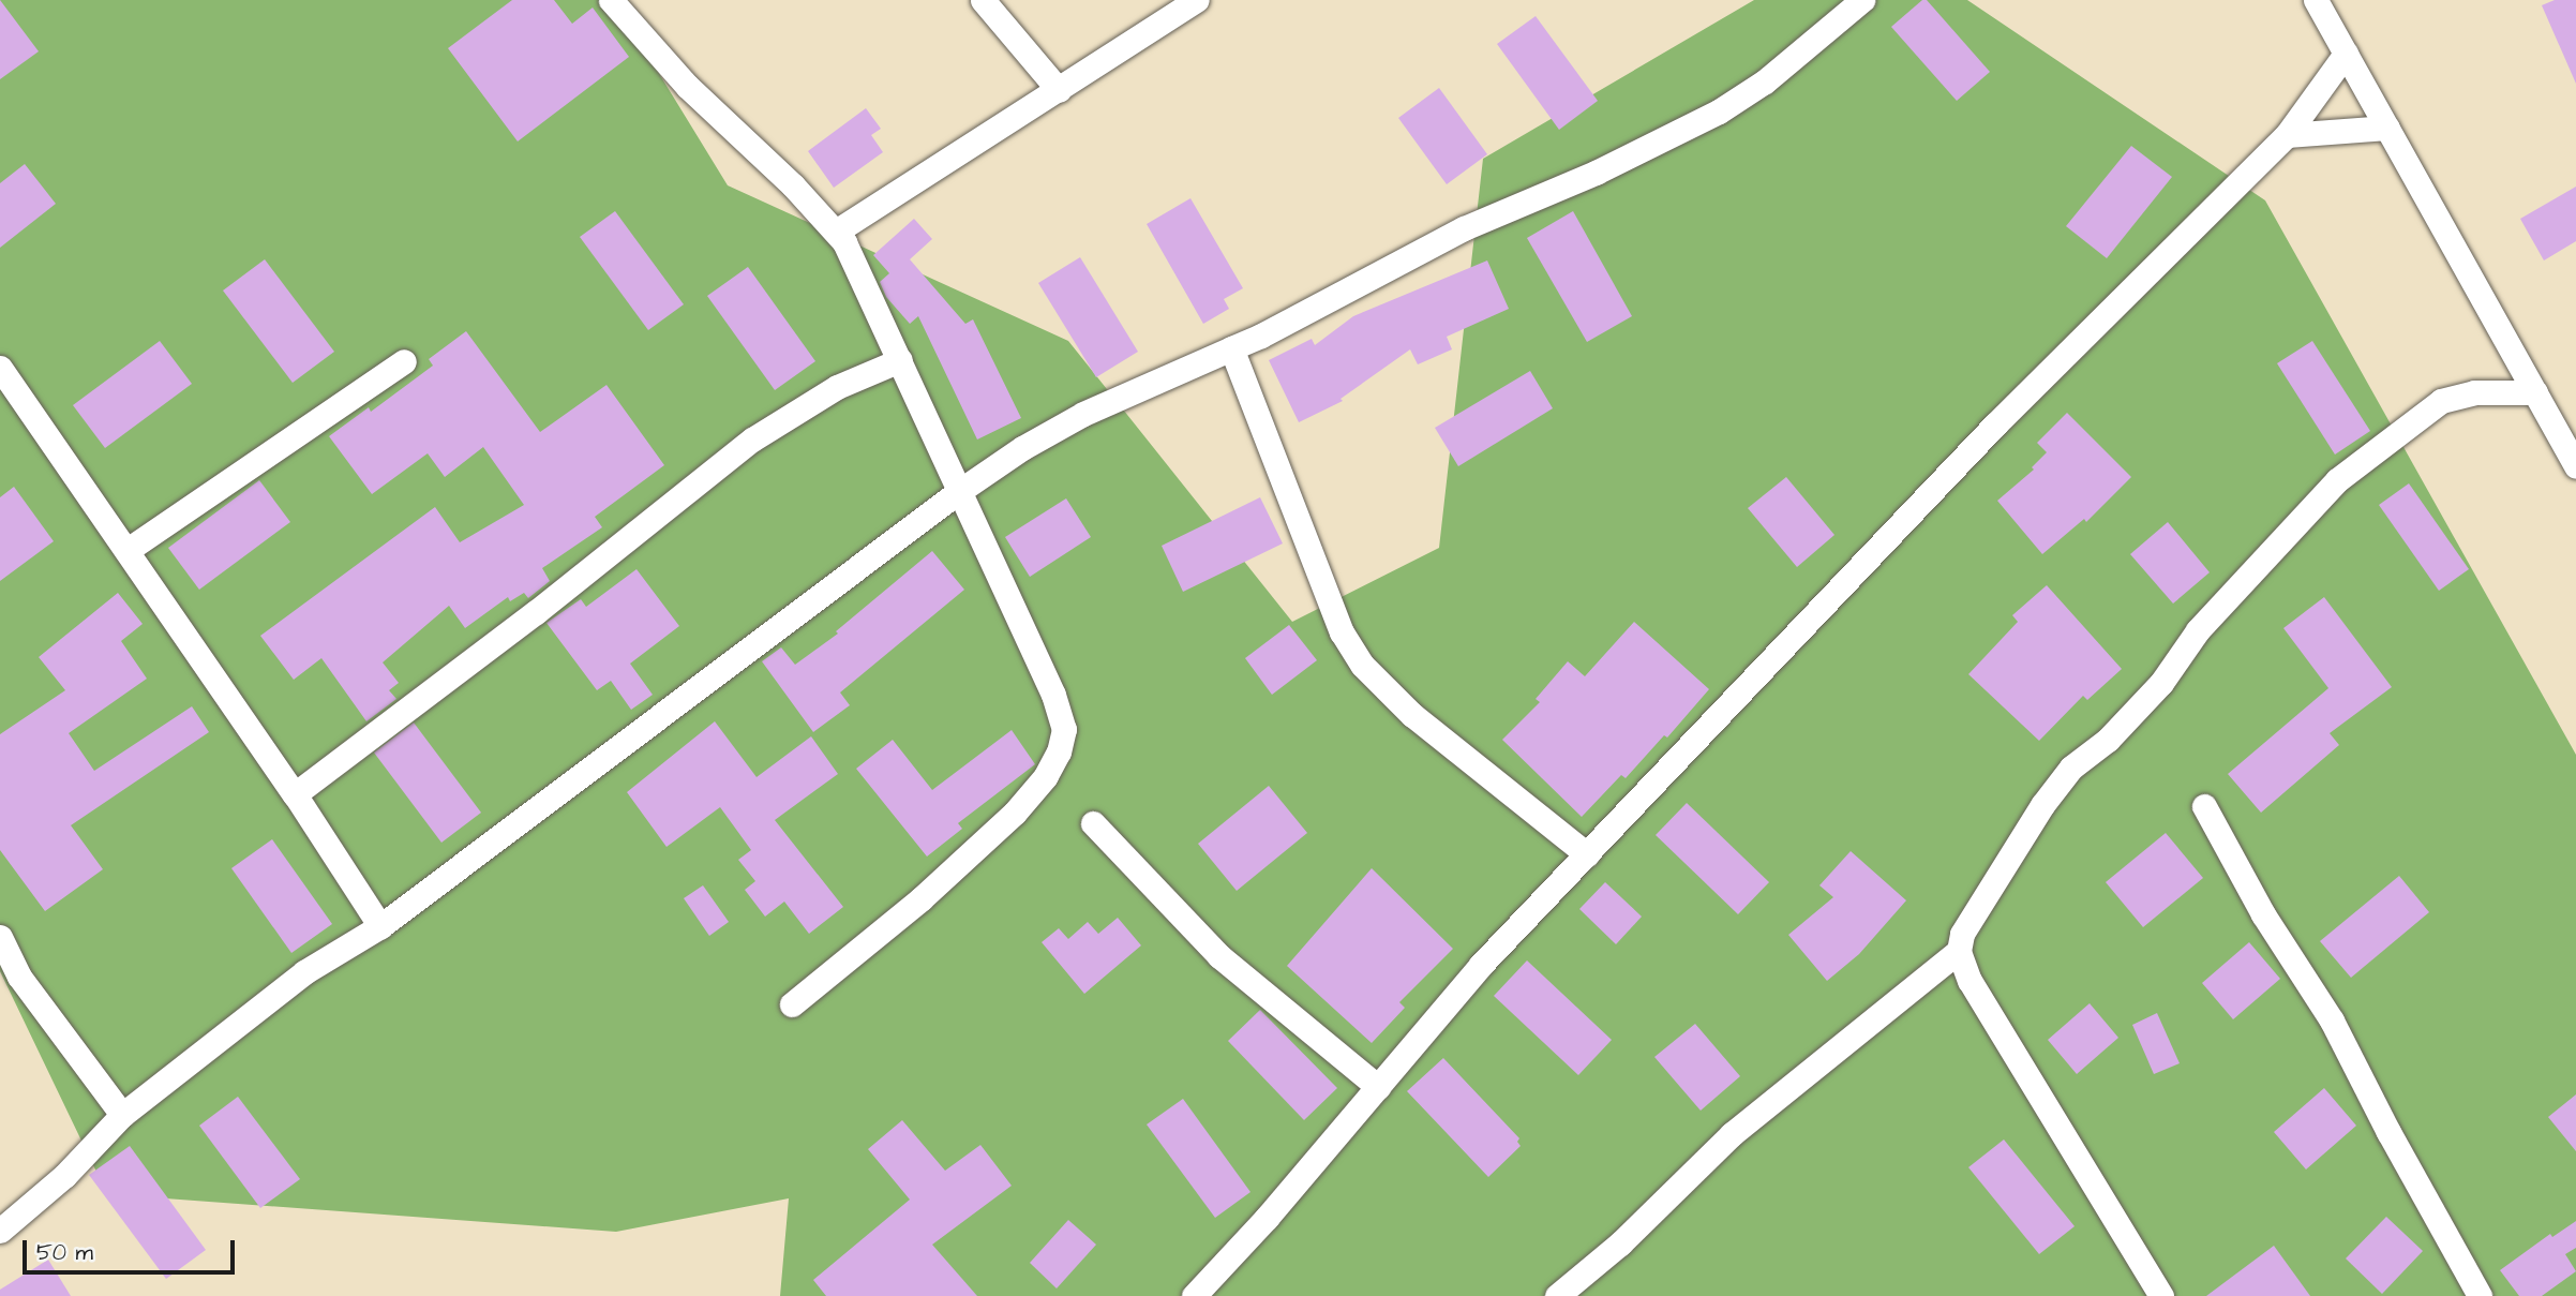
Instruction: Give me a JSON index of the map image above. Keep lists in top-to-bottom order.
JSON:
{
  "scale_bar": "50 m"
}
